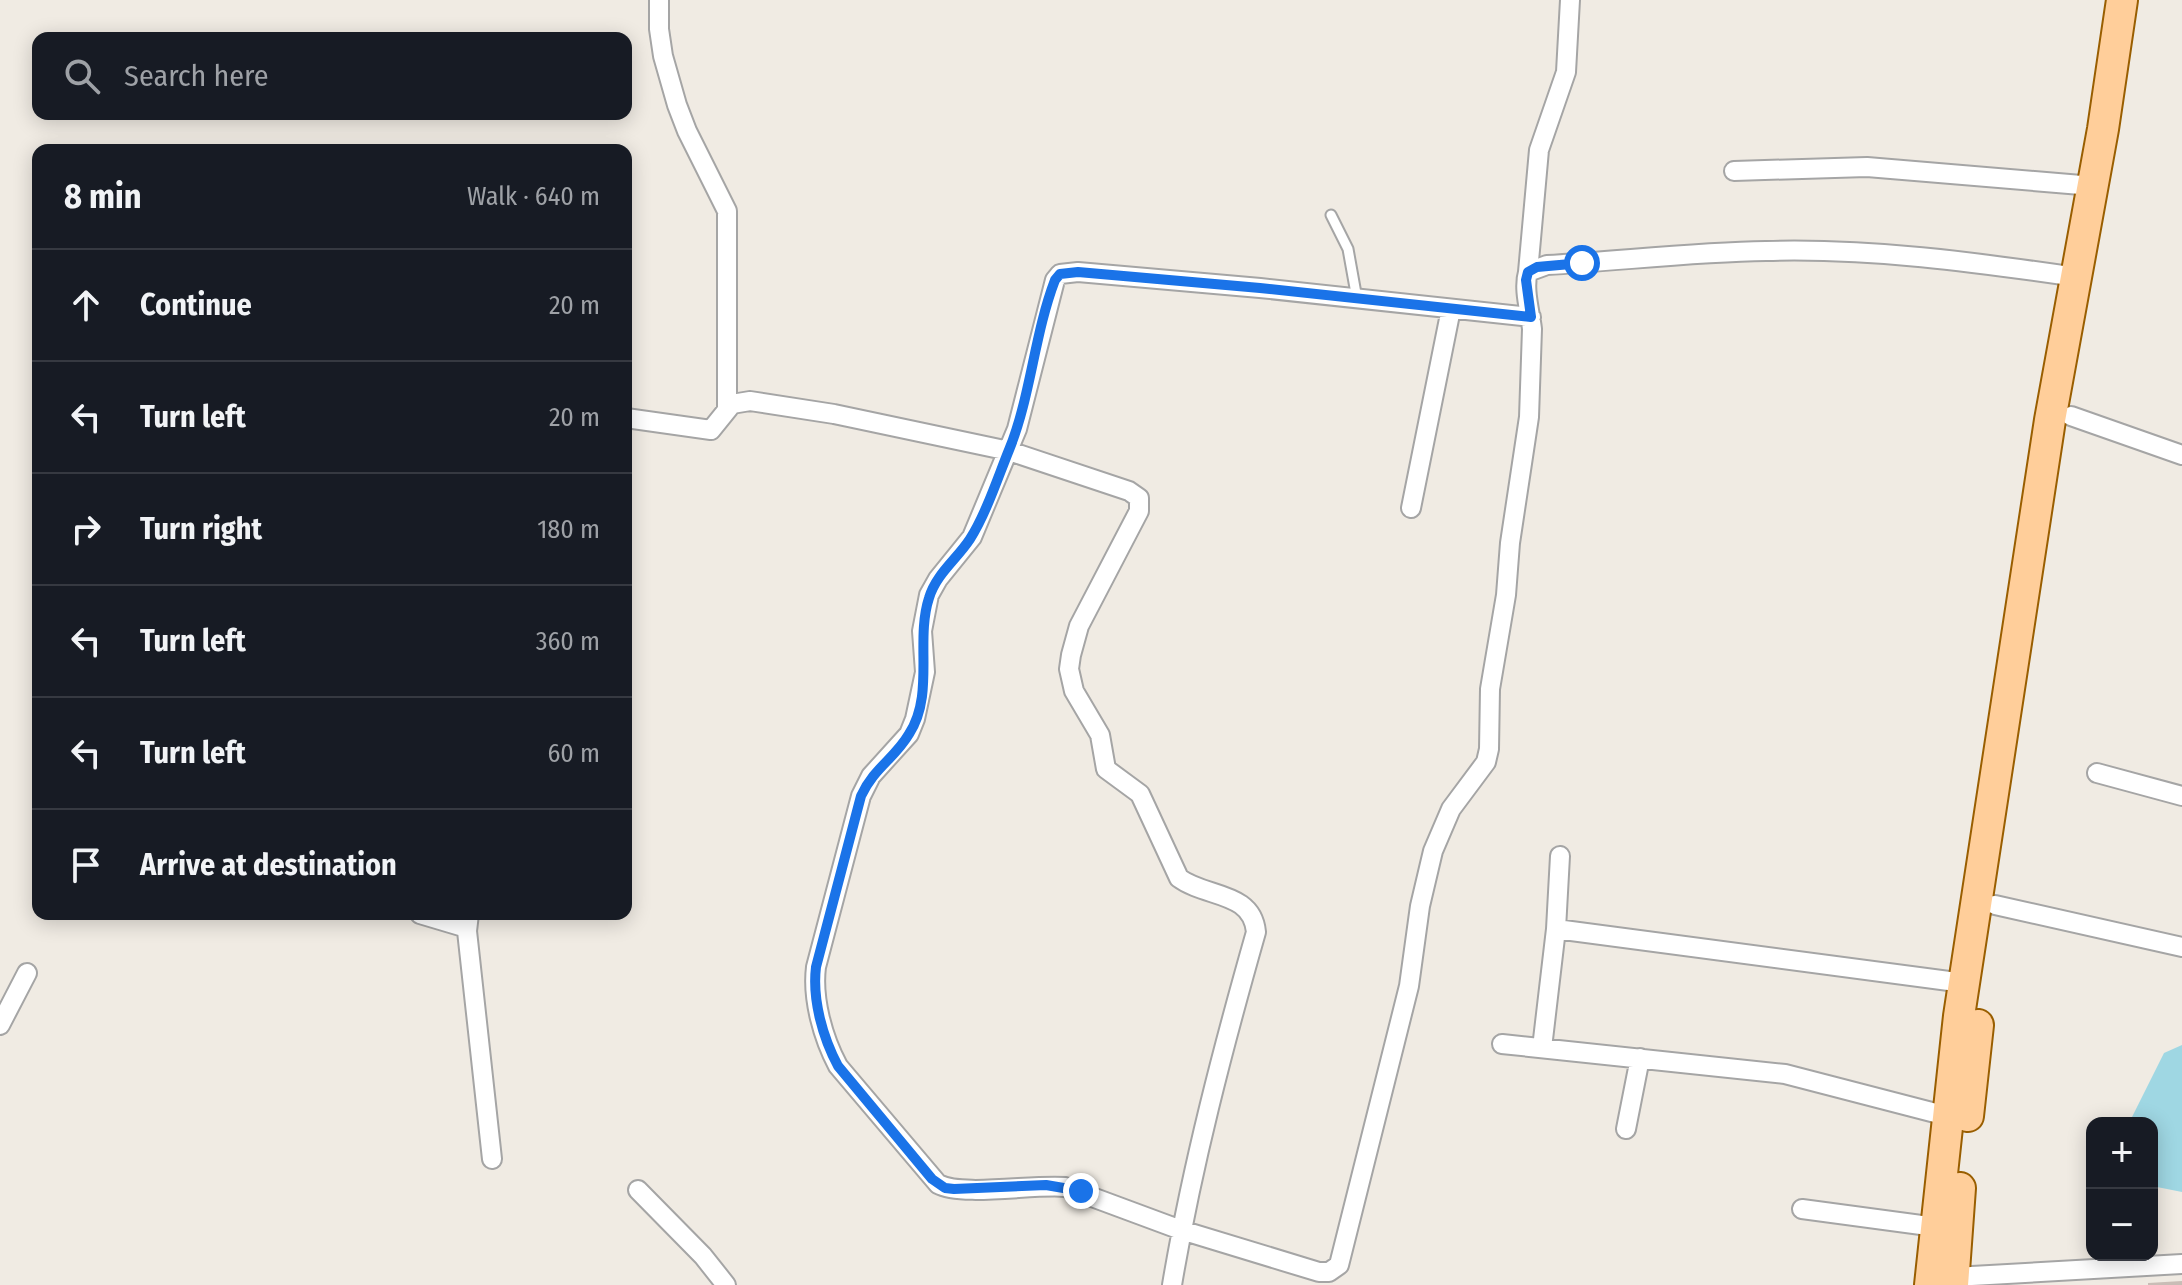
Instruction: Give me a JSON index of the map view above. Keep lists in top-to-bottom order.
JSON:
{
  "page": {
    "search": "Search here",
    "heading": ["8 min", "Walk · 640 m"],
    "list": [
      ["Continue", "20 m"],
      ["Turn left", "20 m"],
      ["Turn right", "180 m"],
      ["Turn left", "360 m"],
      ["Turn left", "60 m"],
      "Arrive at destination"
    ],
    "map_buttons": ["+", "−"]
  }
}
